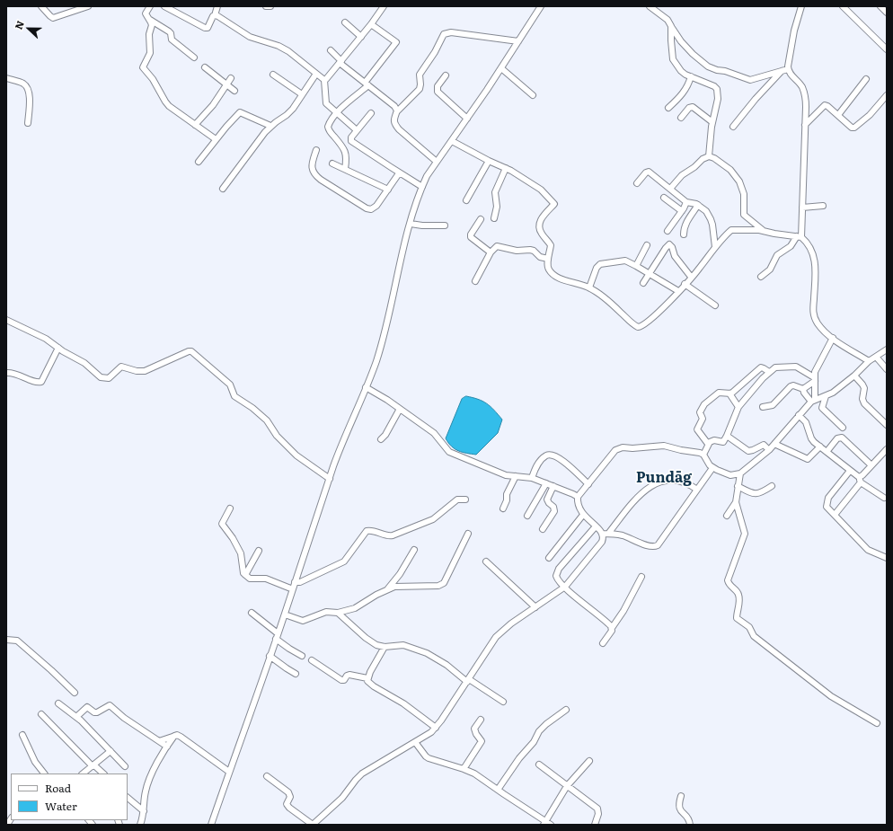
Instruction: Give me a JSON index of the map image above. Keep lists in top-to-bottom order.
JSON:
{
  "districts": ["Pundāg"],
  "legend": ["Road", "Water"],
  "north": "left"
}
